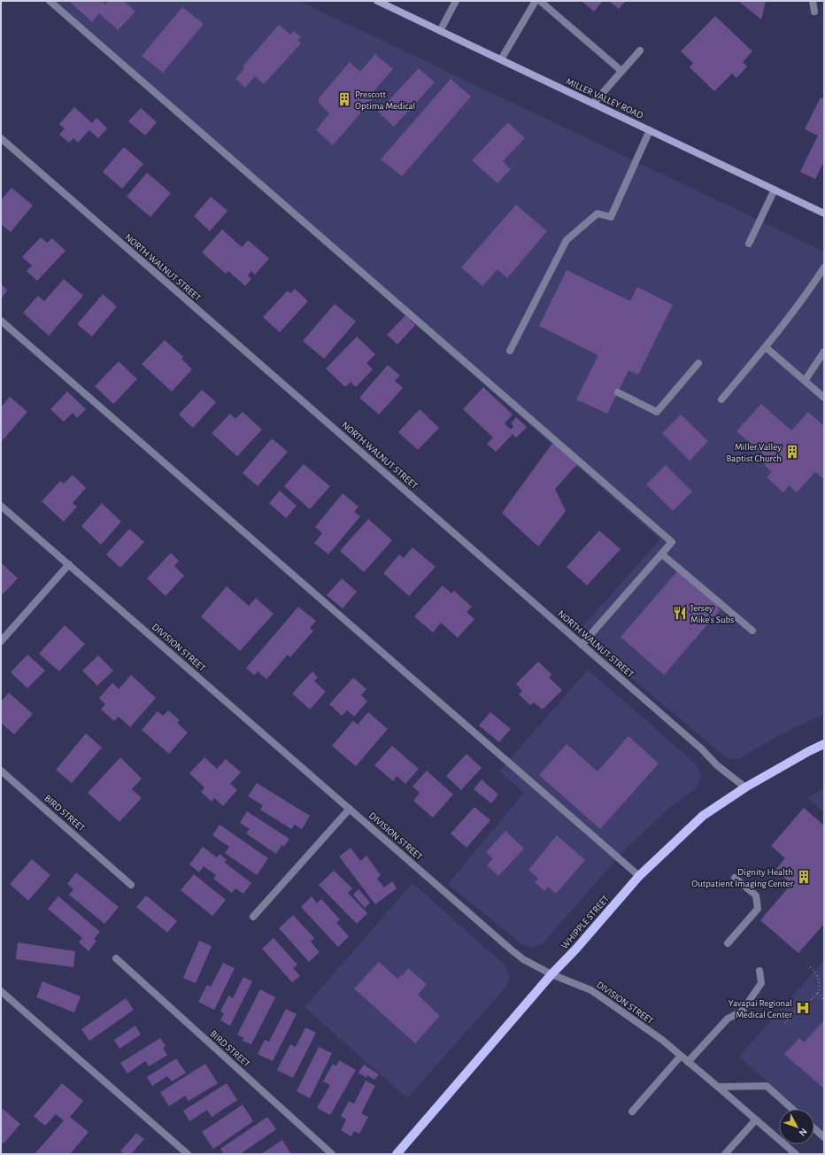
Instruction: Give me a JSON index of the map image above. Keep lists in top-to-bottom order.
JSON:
{
  "streets": {
    "main road": ["MILLER VALLEY ROAD", "WHIPPLE STREET"],
    "street": ["NORTH WALNUT STREET", "DIVISION STREET", "BIRD STREET"]
  },
  "crossings": [
    ["NORTH WALNUT STREET", "WHIPPLE STREET"],
    ["DIVISION STREET", "WHIPPLE STREET"]
  ],
  "places": {
    "building": ["Prescott Optima Medical", "Miller Valley Baptist Church", "Dignity Health Outpatient Imaging Center"],
    "restaurant": ["Jersey Mike's Subs"],
    "hospital": ["Yavapai Regional Medical Center"]
  },
  "north": "bottom right"
}
